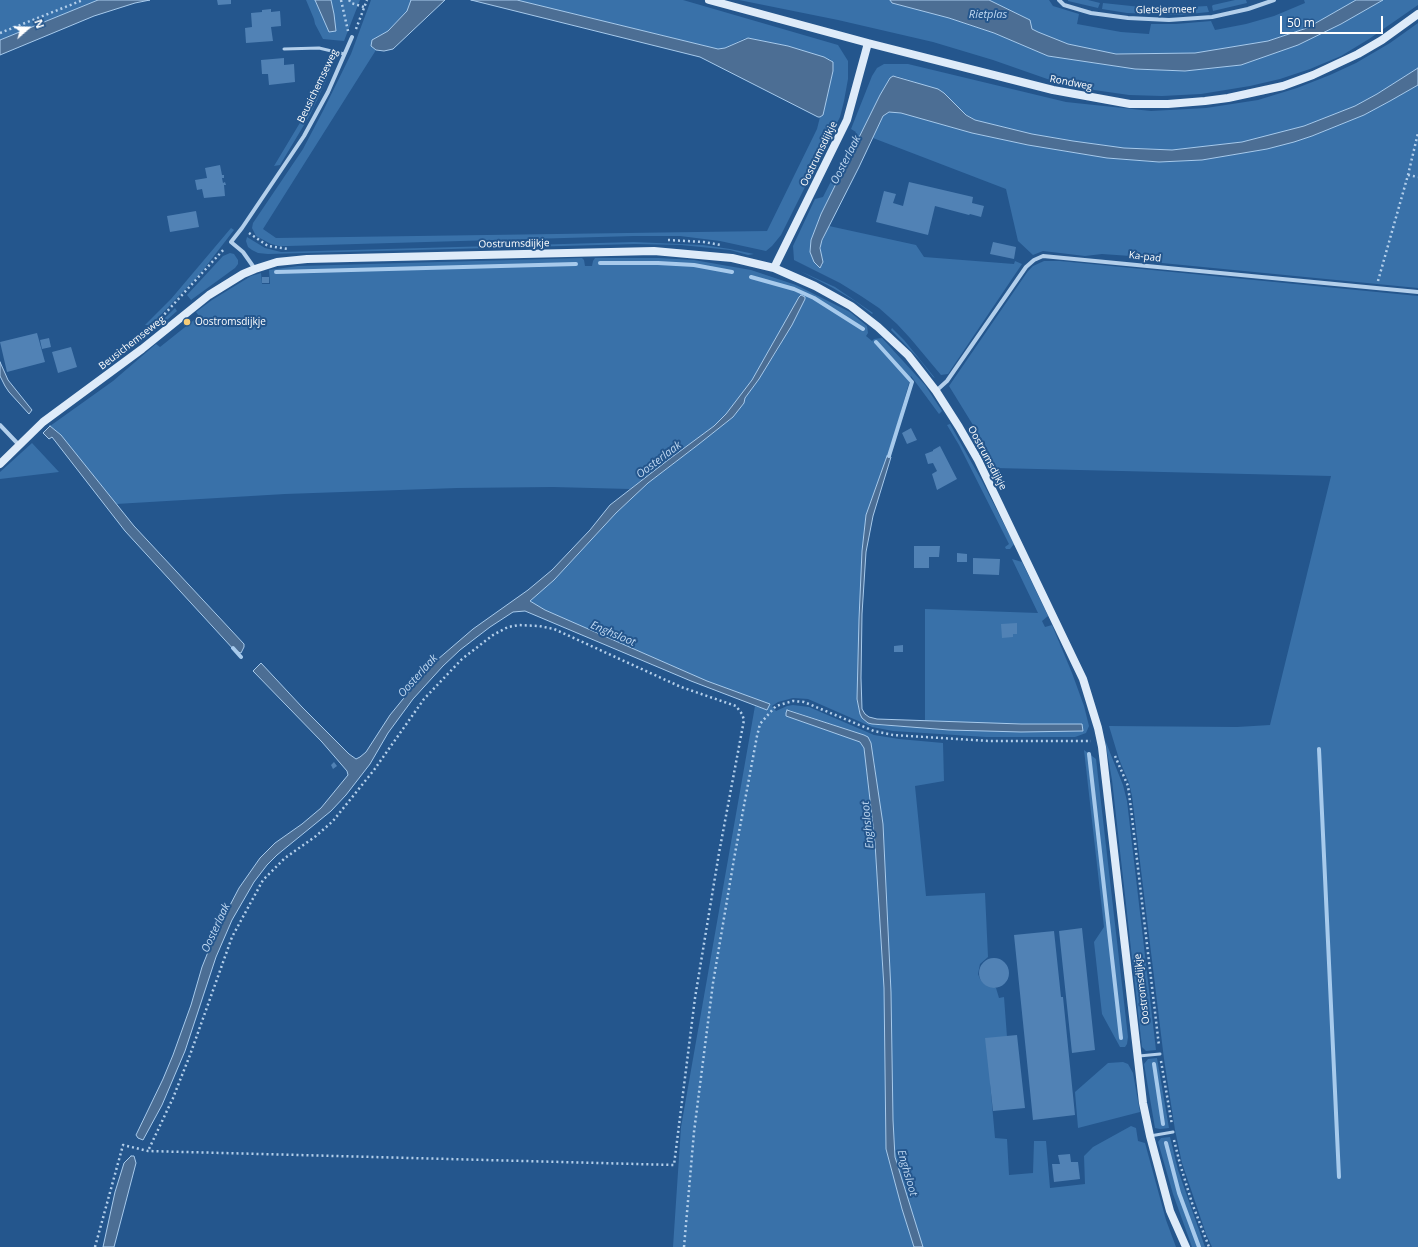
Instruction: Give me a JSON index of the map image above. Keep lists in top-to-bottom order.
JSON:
{
  "streets": {
    "street": [
      "Gletsjermeer",
      "Rondweg",
      "Beusichemseweg",
      "Oostrumsdijkje",
      "Ka-pad",
      "Oostromsdijkje"
    ]
  },
  "crossings": [
    ["Rondweg", "Oostrumsdijkje"],
    ["Beusichemseweg", "Oostrumsdijkje"],
    ["Oostrumsdijkje", "Ka-pad"],
    ["Oostrumsdijkje", "Oostromsdijkje"]
  ],
  "water": ["Rietplas", "Oosterlaak", "Enghsloot"],
  "places": ["Oostromsdijkje"],
  "scale_bar": "50 m",
  "north": "right"
}
